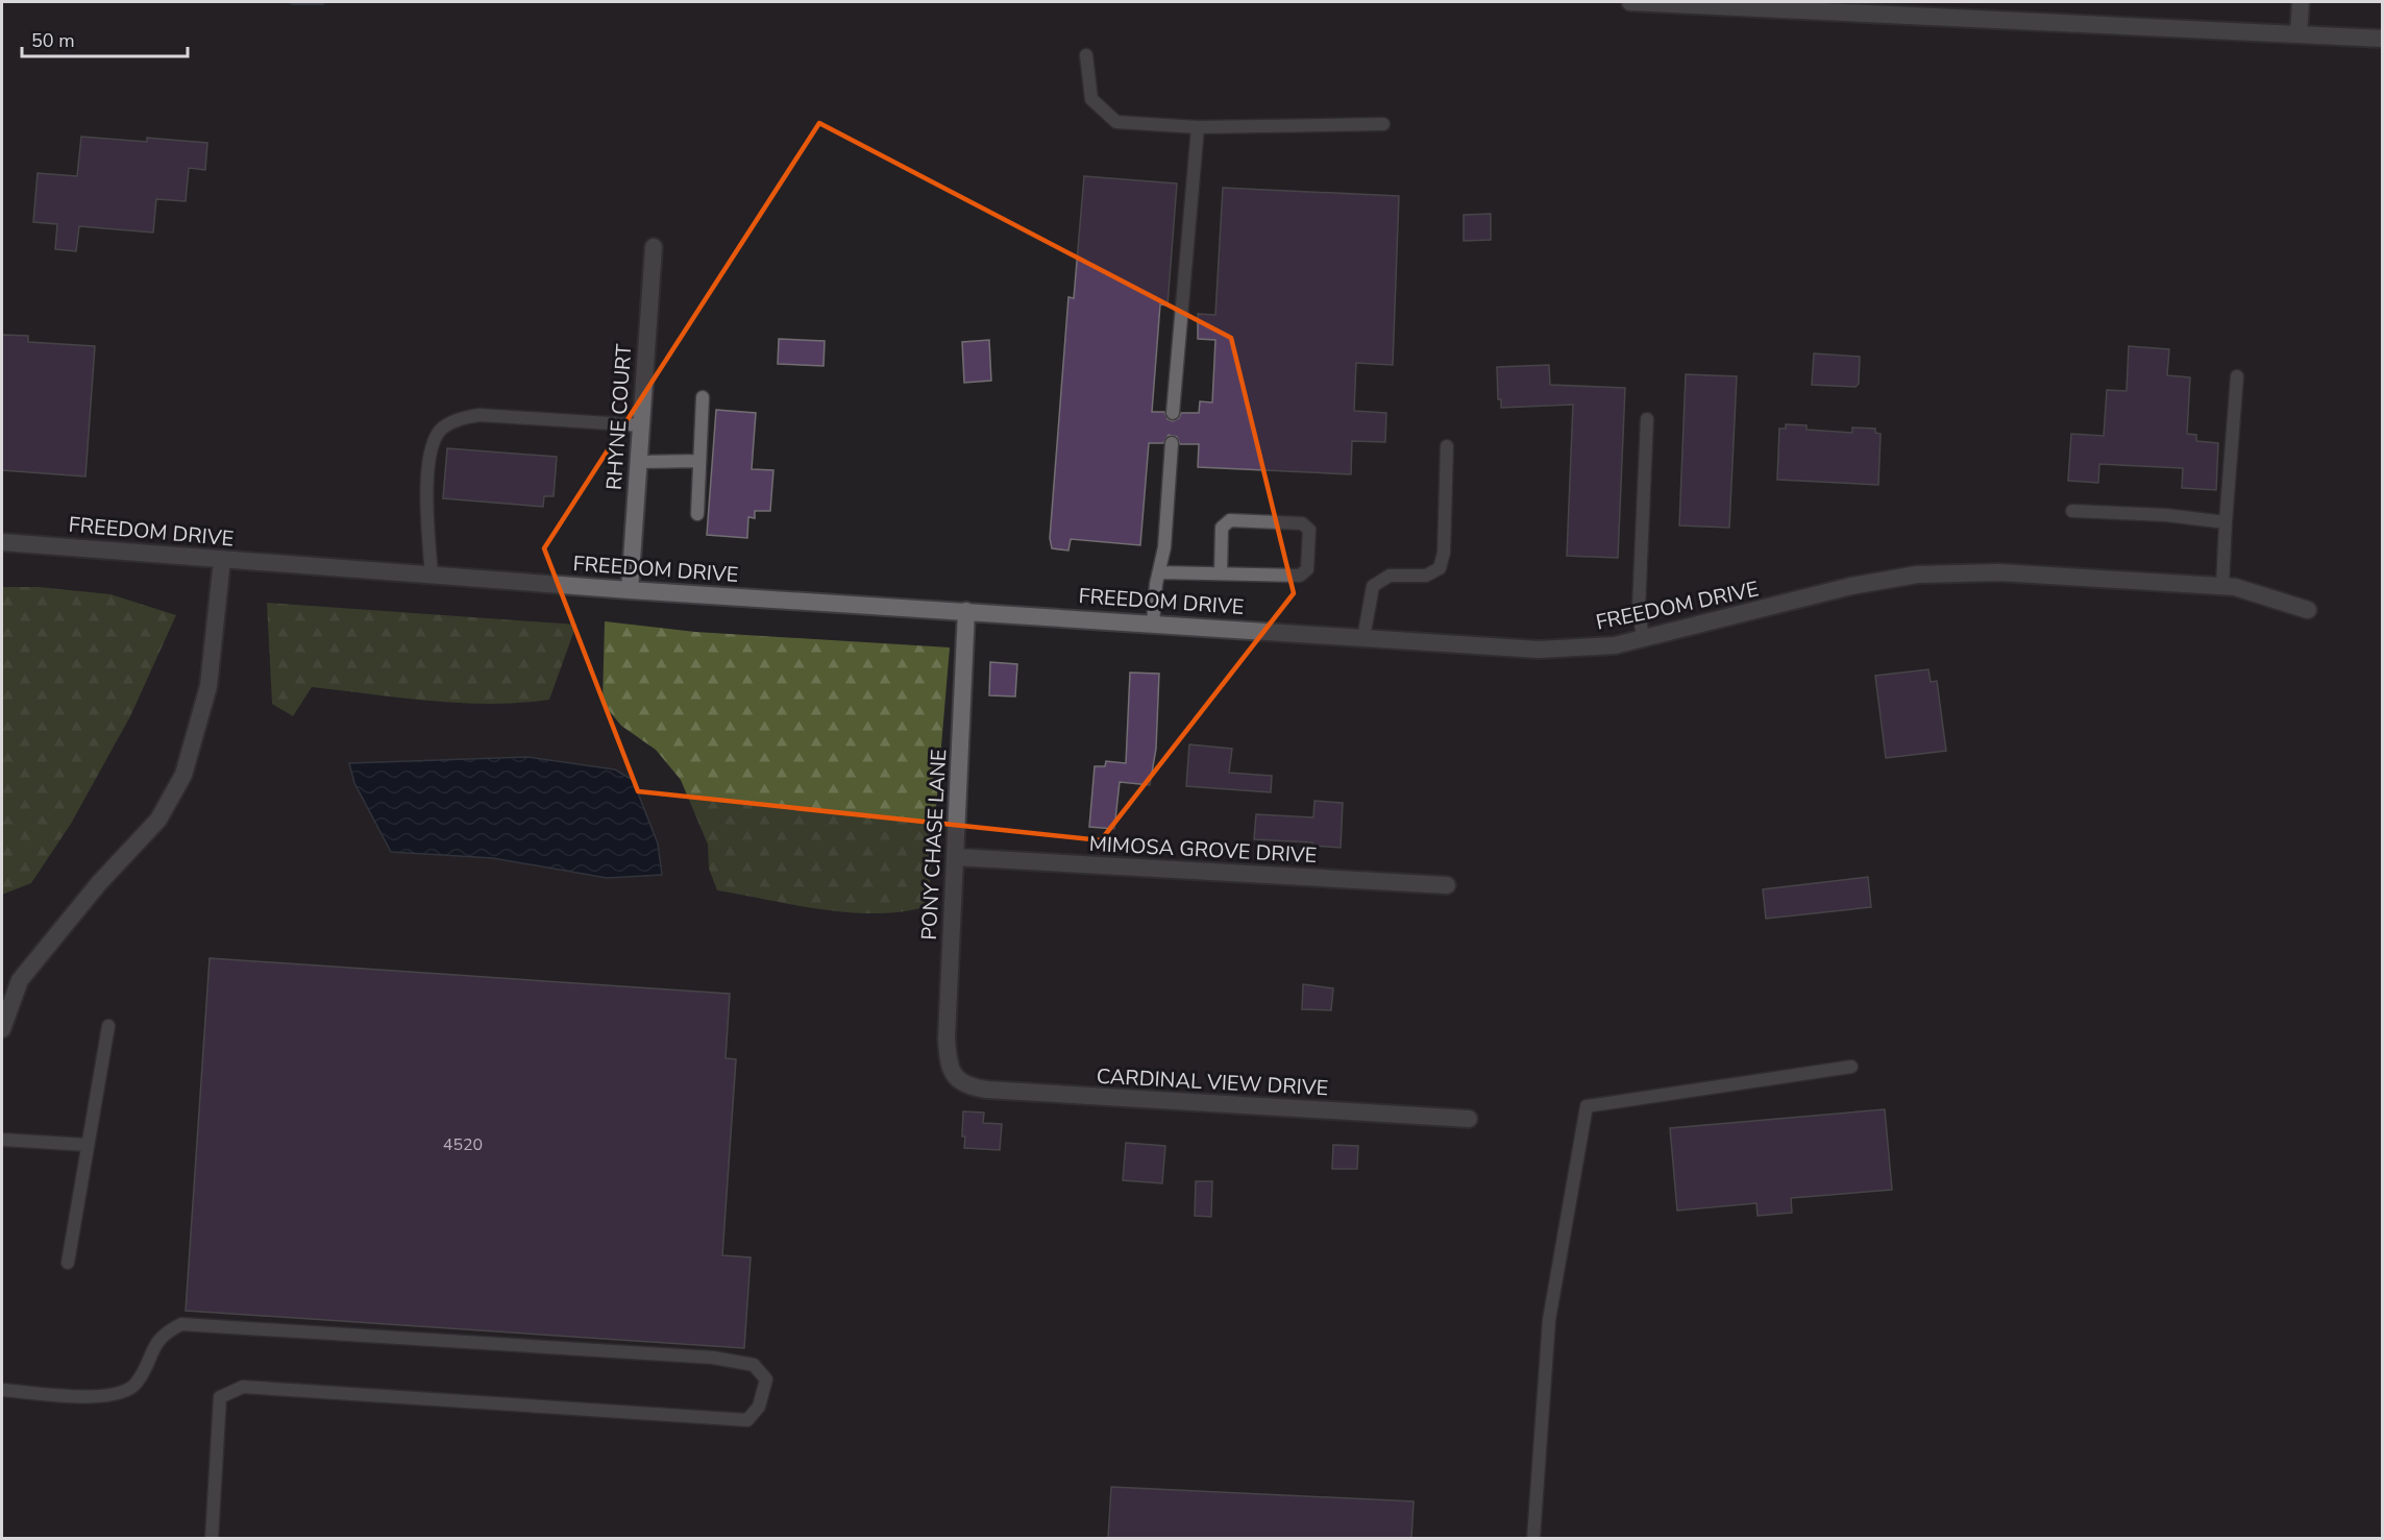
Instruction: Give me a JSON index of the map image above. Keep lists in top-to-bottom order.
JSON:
{
  "streets": {
    "street": [
      "RHYNE COURT",
      "FREEDOM DRIVE",
      "PONY CHASE LANE",
      "MIMOSA GROVE DRIVE",
      "CARDINAL VIEW DRIVE"
    ]
  },
  "crossings": [
    ["RHYNE COURT", "FREEDOM DRIVE"],
    ["FREEDOM DRIVE", "PONY CHASE LANE"],
    ["PONY CHASE LANE", "MIMOSA GROVE DRIVE"],
    ["PONY CHASE LANE", "CARDINAL VIEW DRIVE"]
  ],
  "house_numbers": ["4520"],
  "scale_bar": "50 m"
}
